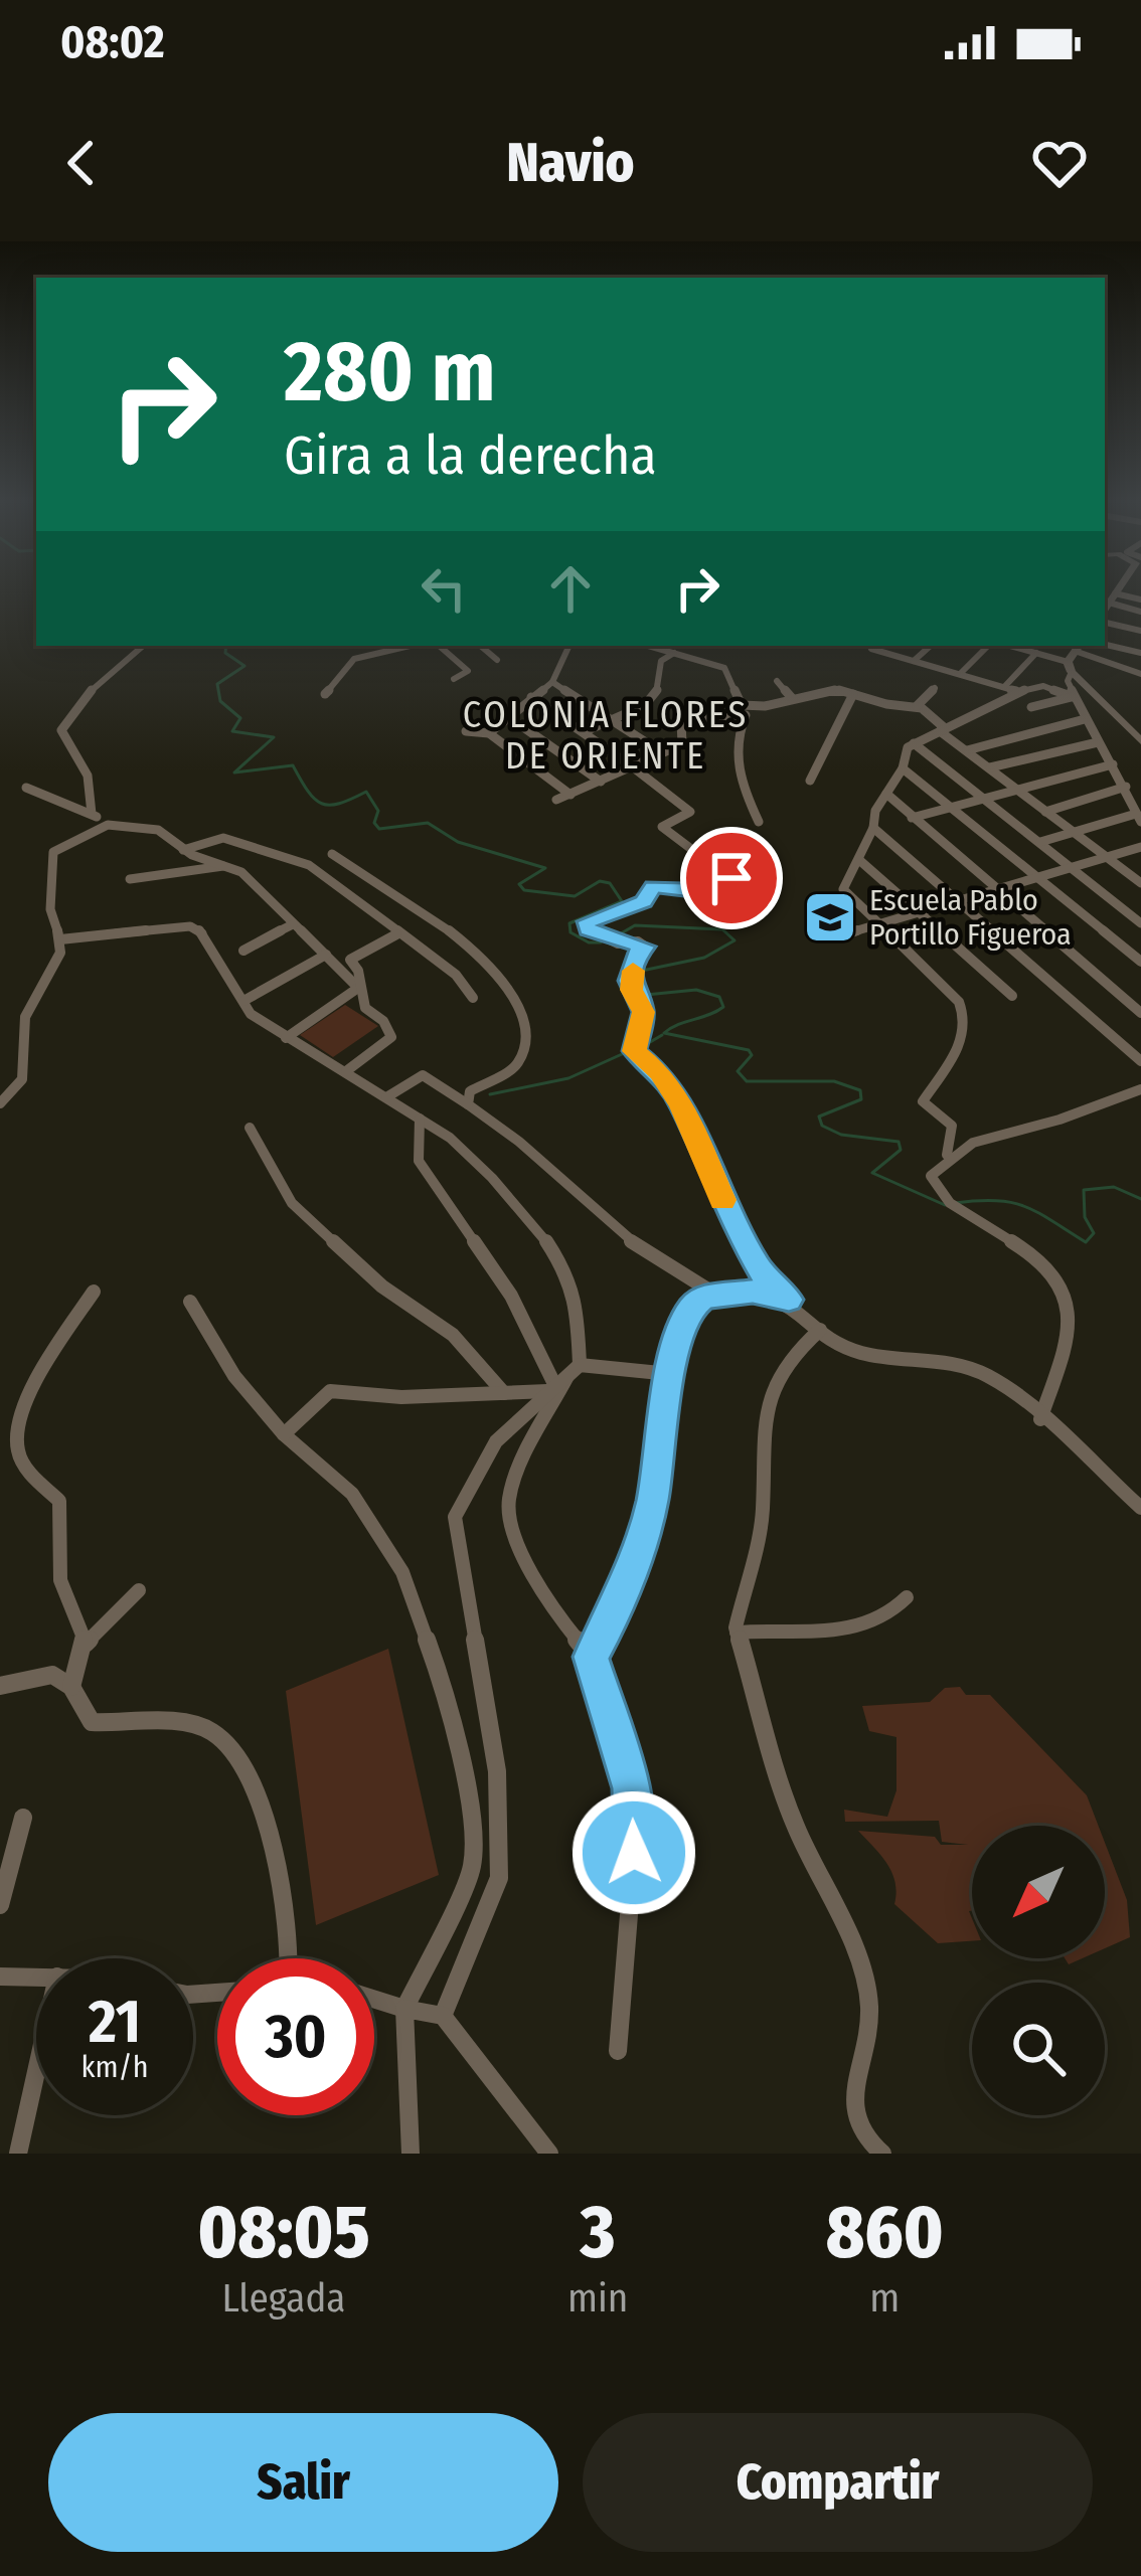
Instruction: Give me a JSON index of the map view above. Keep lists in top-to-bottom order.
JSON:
{
  "districts": ["COLONIA FLORES DE ORIENTE"],
  "places": {
    "school or university": ["Escuela Pablo Portillo Figueroa"]
  },
  "north": "bottom left",
  "page": {
    "status": "08:02",
    "header": "Navio",
    "turn": ["280 m", "Gira a la derecha"],
    "speed": "21 km/h",
    "limit": "30",
    "eta": [
      "08:05",
      "Llegada",
      "3",
      "min",
      "860",
      "m"
    ],
    "buttons": ["Salir", "Compartir"]
  }
}
